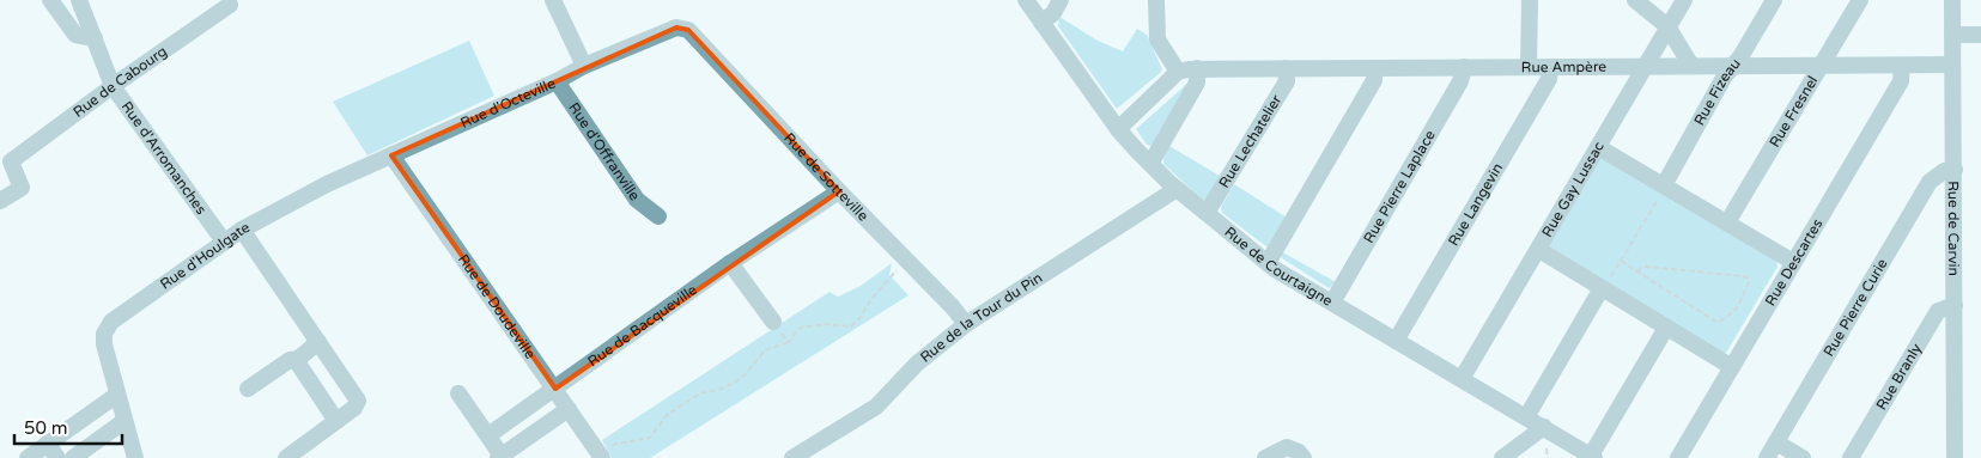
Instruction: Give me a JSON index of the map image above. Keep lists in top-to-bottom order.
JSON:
{
  "streets": {
    "street": [
      "Rue Ampère",
      "Rue de Cabourg",
      "Rue Fizeau",
      "Rue d'Octeville",
      "Rue Fresnel",
      "Rue Lechatelier",
      "Rue d'Offranville",
      "Rue d'Arromanches",
      "Rue de Sotteville",
      "Rue Pierre Laplace",
      "Rue Gay Lussac",
      "Rue Langevin",
      "Rue de Carvin",
      "Rue d'Houlgate",
      "Rue Descartes",
      "Rue de Courtaigne",
      "Rue de Doudeville",
      "Rue Pierre Curie",
      "Rue de la Tour du Pin",
      "Rue de Bacqueville",
      "Rue Branly"
    ]
  },
  "crossings": [
    ["Rue Ampère", "Rue Fizeau"],
    ["Rue Ampère", "Rue Fresnel"],
    ["Rue Ampère", "Rue Lechatelier"],
    ["Rue Ampère", "Rue Pierre Laplace"],
    ["Rue Ampère", "Rue Gay Lussac"],
    ["Rue Ampère", "Rue Langevin"],
    ["Rue Ampère", "Rue de Carvin"],
    ["Rue Ampère", "Rue Descartes"],
    ["Rue de Cabourg", "Rue d'Arromanches"],
    ["Rue d'Octeville", "Rue d'Offranville"],
    ["Rue d'Octeville", "Rue de Sotteville"],
    ["Rue d'Octeville", "Rue d'Houlgate"],
    ["Rue d'Octeville", "Rue de Doudeville"],
    ["Rue Lechatelier", "Rue de Courtaigne"],
    ["Rue d'Arromanches", "Rue d'Houlgate"],
    ["Rue de Sotteville", "Rue de la Tour du Pin"],
    ["Rue de Sotteville", "Rue de Bacqueville"],
    ["Rue Pierre Laplace", "Rue de Courtaigne"],
    ["Rue Gay Lussac", "Rue de Courtaigne"],
    ["Rue Langevin", "Rue de Courtaigne"],
    ["Rue de Carvin", "Rue Pierre Curie"],
    ["Rue de Carvin", "Rue Branly"],
    ["Rue de Courtaigne", "Rue de la Tour du Pin"],
    ["Rue de Doudeville", "Rue de Bacqueville"]
  ],
  "scale_bar": "50 m"
}
